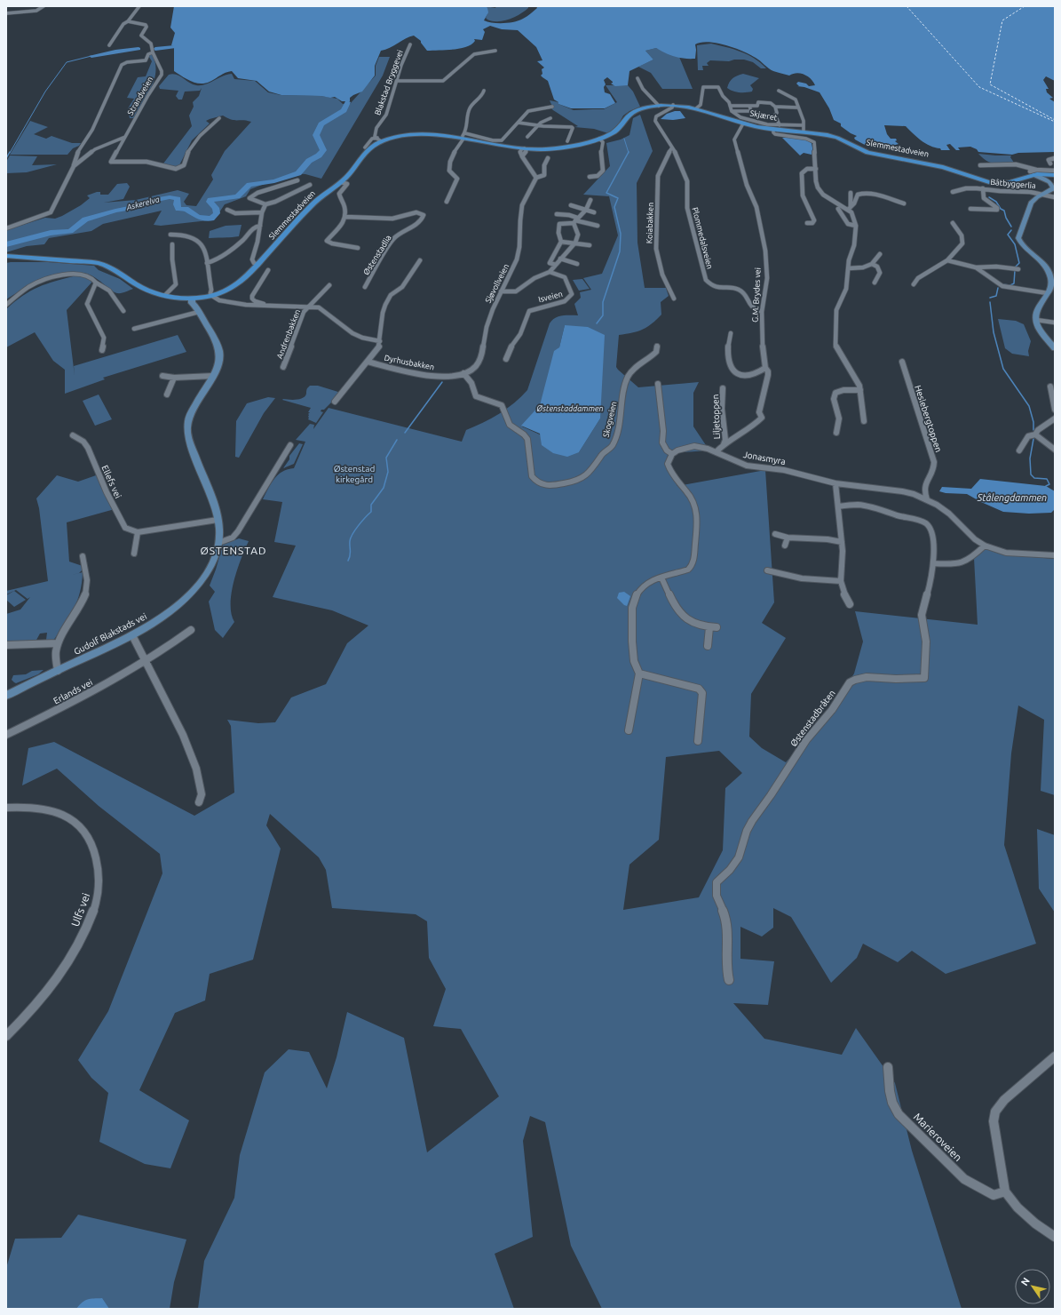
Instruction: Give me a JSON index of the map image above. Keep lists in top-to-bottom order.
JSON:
{
  "streets": {
    "main road": ["Slemmestadveien"],
    "street": [
      "Blakstad Bryggevei",
      "Strandveien",
      "Skjæret",
      "Båtbyggerlia",
      "Koiabakken",
      "Plommedalsveien",
      "Østenstadlia",
      "Sjøvollveien",
      "G.M. Brydes vei",
      "Isveien",
      "Andrenbakken",
      "Dyrhusbakken",
      "Liljetoppen",
      "Heslebergtoppen",
      "Skogveien",
      "Jonasmyra",
      "Ellefs vei",
      "Gudolf Blakstads vei",
      "Erlands vei",
      "Østenstadbråten",
      "Ulfs vei",
      "Marieroveien"
    ]
  },
  "crossings": [
    ["Slemmestadveien", "Plommedalsveien"],
    ["Slemmestadveien", "G.M. Brydes vei"],
    ["Slemmestadveien", "Andrenbakken"],
    ["Slemmestadveien", "Gudolf Blakstads vei"],
    ["Koiabakken", "Plommedalsveien"],
    ["Plommedalsveien", "G.M. Brydes vei"],
    ["Sjøvollveien", "Dyrhusbakken"],
    ["Sjøvollveien", "Skogveien"],
    ["G.M. Brydes vei", "Liljetoppen"],
    ["G.M. Brydes vei", "Jonasmyra"],
    ["Heslebergtoppen", "Jonasmyra"]
  ],
  "districts": ["ØSTENSTAD"],
  "water": ["Askerelva", "Østenstaddammen", "Stålengdammen"],
  "parks": ["Østenstad kirkegård"],
  "north": "top left"
}
